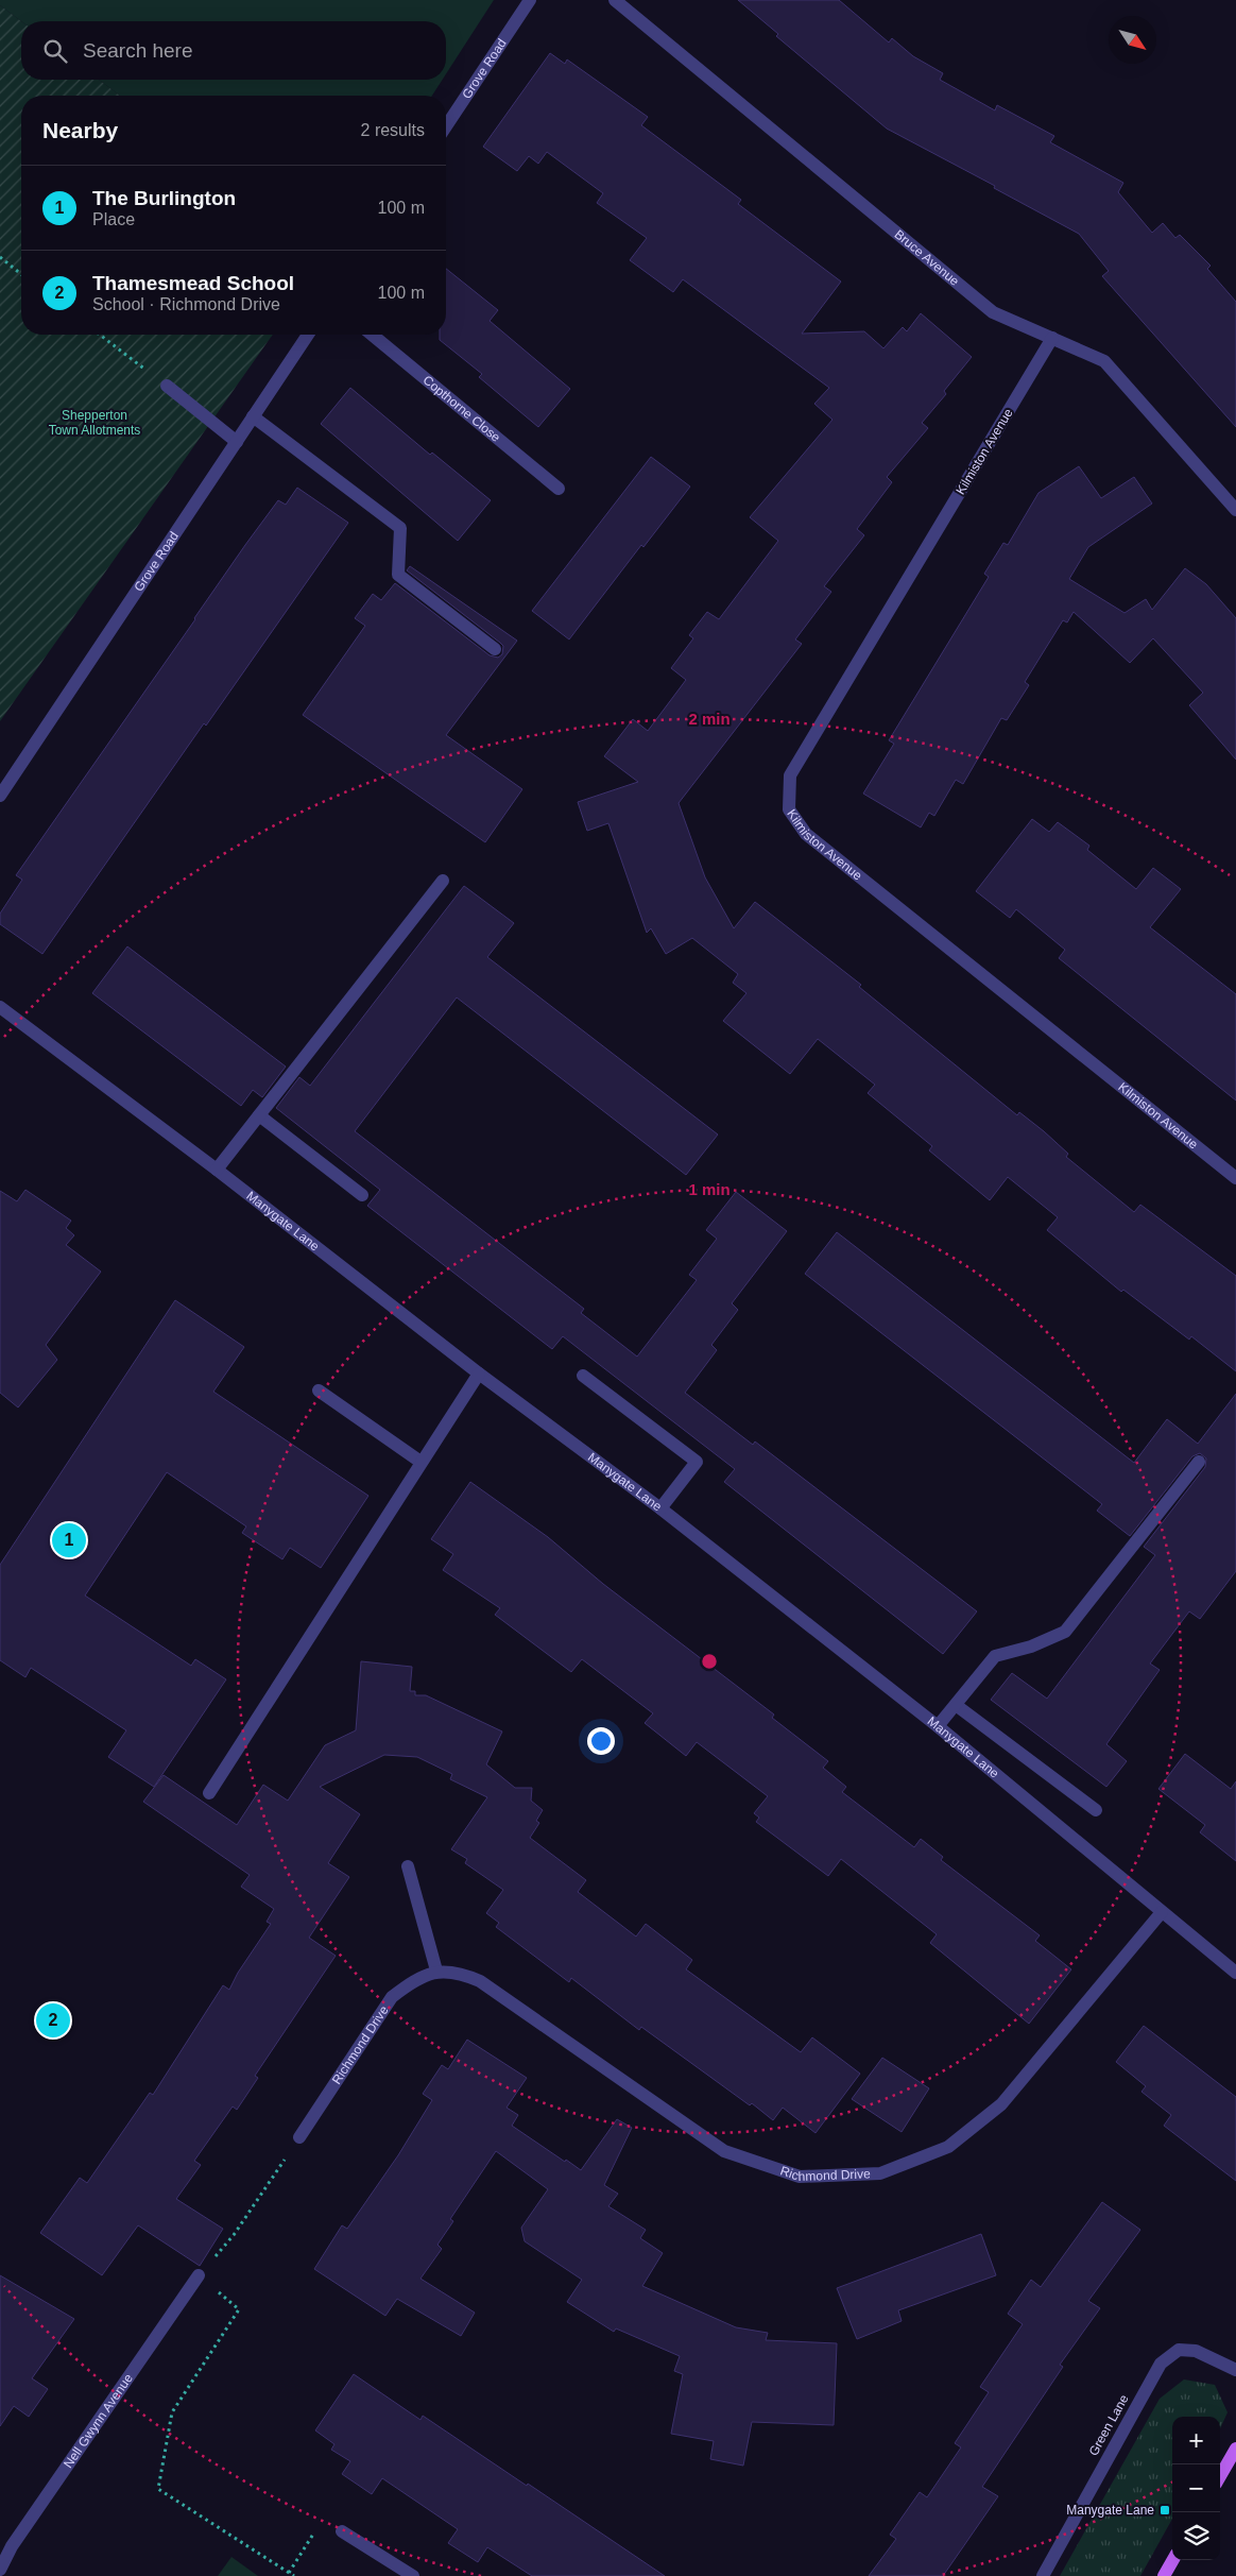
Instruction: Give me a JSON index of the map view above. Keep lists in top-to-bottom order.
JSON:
{
  "streets": {
    "street": [
      "Grove Road",
      "Bruce Avenue",
      "Copthorne Close",
      "Kilmiston Avenue",
      "Manygate Lane",
      "Richmond Drive",
      "Nell Gwynn Avenue",
      "Green Lane"
    ]
  },
  "crossings": [
    ["Bruce Avenue", "Kilmiston Avenue"],
    ["Manygate Lane", "Richmond Drive"]
  ],
  "parks": ["Shepperton Town Allotments"],
  "places": {
    "transit": ["Manygate Lane"]
  },
  "north": "bottom right",
  "page": {
    "search": "Search here",
    "heading": ["Nearby", "2 results"],
    "list": [
      {
        "mark": "1",
        "name": "The Burlington",
        "note": "Place",
        "value": "100 m"
      },
      {
        "mark": "2",
        "name": "Thamesmead School",
        "note": "School · Richmond Drive",
        "value": "100 m"
      }
    ],
    "pins": ["1", "2"],
    "map_buttons": ["+", "−"]
  },
  "rings": ["2 min", "1 min"]
}
